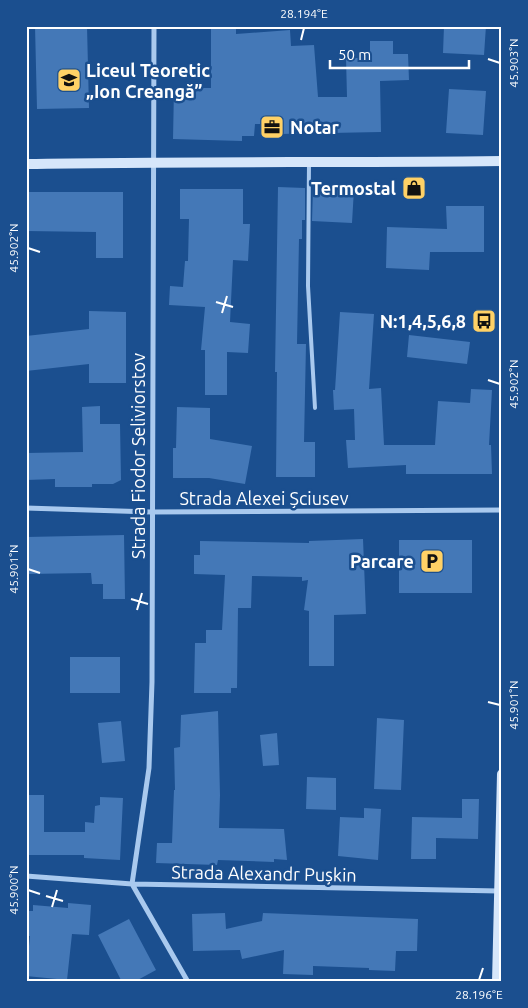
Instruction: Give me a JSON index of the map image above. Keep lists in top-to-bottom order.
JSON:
{
  "streets": {
    "street": ["Strada Fiodor Seliviorstov", "Strada Alexei Șciusev", "Strada Alexandr Pușkin"]
  },
  "crossings": [
    ["Strada Fiodor Seliviorstov", "Strada Alexei Șciusev"],
    ["Strada Fiodor Seliviorstov", "Strada Alexandr Pușkin"]
  ],
  "places": {
    "school or university": ["Liceul Teoretic „Ion Creangă”"],
    "office": ["Notar"],
    "shop": ["Termostal"],
    "bus stop": ["N:1,4,5,6,8"],
    "parking": ["Parcare"]
  },
  "scale_bar": "50 m",
  "coordinates": [
    "28.194°E",
    "45.903°N",
    "45.902°N",
    "45.901°N",
    "45.900°N",
    "28.196°E"
  ]
}
